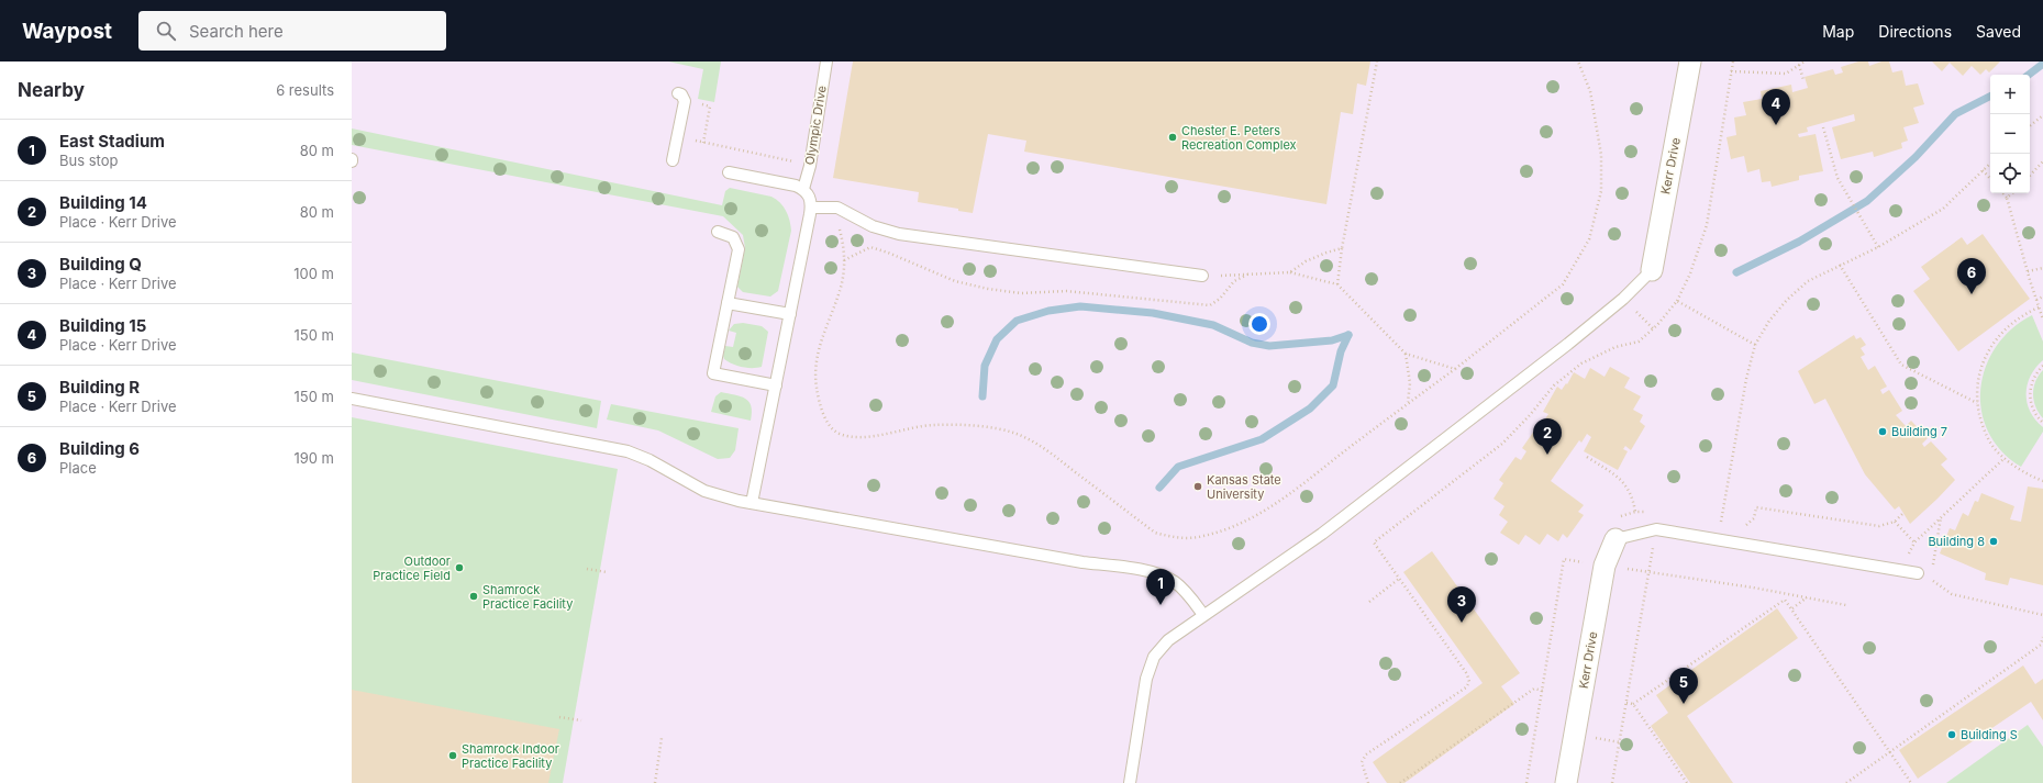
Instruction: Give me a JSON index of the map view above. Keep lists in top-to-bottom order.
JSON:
{
  "streets": {
    "street": ["Kerr Drive"],
    "lane": ["Olympic Drive"]
  },
  "places": [
    "Chester E. Peters Recreation Complex",
    "Building 7",
    "Kansas State University",
    "Building 8",
    "Outdoor Practice Field",
    "Shamrock Practice Facility",
    "Building S",
    "Shamrock Indoor Practice Facility"
  ],
  "page": {
    "header": "Waypost",
    "search": "Search here",
    "nav": ["Map", "Directions", "Saved"],
    "heading": ["Nearby", "6 results"],
    "map_buttons": ["+", "−"],
    "pins": [
      "4",
      "6",
      "2",
      "1",
      "3",
      "5"
    ],
    "list": [
      {
        "mark": "1",
        "name": "East Stadium",
        "note": "Bus stop",
        "value": "80 m"
      },
      {
        "mark": "2",
        "name": "Building 14",
        "note": "Place · Kerr Drive",
        "value": "80 m"
      },
      {
        "mark": "3",
        "name": "Building Q",
        "note": "Place · Kerr Drive",
        "value": "100 m"
      },
      {
        "mark": "4",
        "name": "Building 15",
        "note": "Place · Kerr Drive",
        "value": "150 m"
      },
      {
        "mark": "5",
        "name": "Building R",
        "note": "Place · Kerr Drive",
        "value": "150 m"
      },
      {
        "mark": "6",
        "name": "Building 6",
        "note": "Place",
        "value": "190 m"
      }
    ]
  }
}
